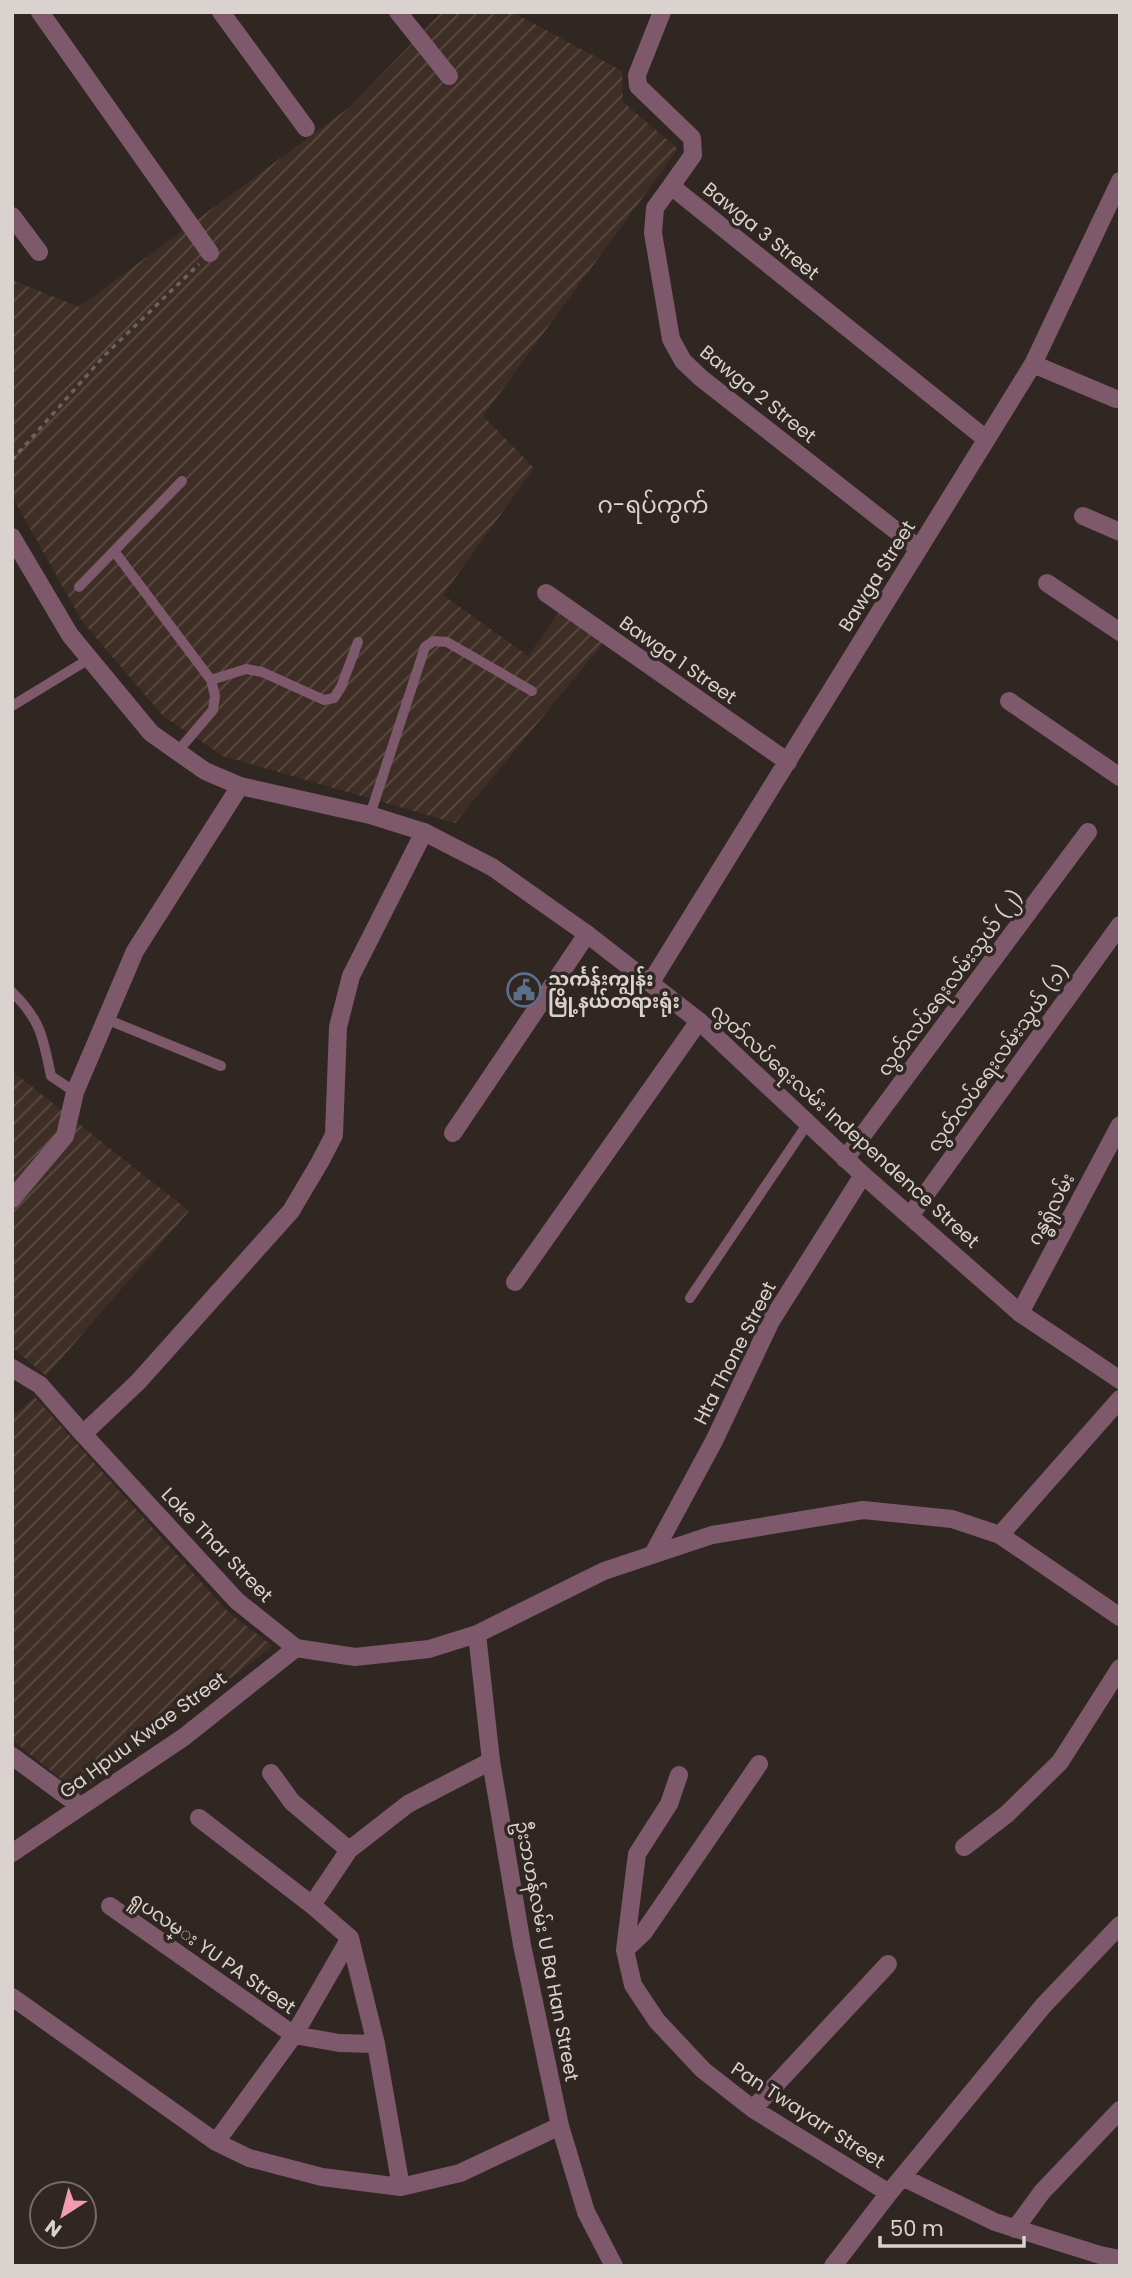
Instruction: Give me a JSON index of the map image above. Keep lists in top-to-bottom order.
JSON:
{
  "streets": {
    "street": [
      "Bawga 3 Street",
      "Bawga 2 Street",
      "Bawga Street",
      "Bawga 1 Street",
      "လွတ်လပ်ရေးလမ်းသွယ် (၂)",
      "လွတ်လပ်ရေးလမ်းသွယ် (၁)",
      "လွတ်လပ်ရေးလမ်း Independence Street",
      "ဂန္ဓရုံလမ်း",
      "Hta Thone Street",
      "Loke Thar Street",
      "Ga Hpuu Kwae Street",
      "ဦးဘဟန်လမ်း U Ba Han Street",
      "ရူပလမ္း YU PA Street",
      "Pan Twayarr Street"
    ]
  },
  "crossings": [
    ["Bawga 3 Street", "Bawga 2 Street"],
    ["Bawga 3 Street", "Bawga Street"],
    ["Bawga 2 Street", "Bawga Street"],
    ["Bawga Street", "Bawga 1 Street"],
    ["Bawga Street", "လွတ်လပ်ရေးလမ်း Independence Street"],
    ["လွတ်လပ်ရေးလမ်းသွယ် (၂)", "လွတ်လပ်ရေးလမ်း Independence Street"],
    ["လွတ်လပ်ရေးလမ်းသွယ် (၁)", "လွတ်လပ်ရေးလမ်း Independence Street"],
    ["လွတ်လပ်ရေးလမ်း Independence Street", "ဂန္ဓရုံလမ်း"],
    ["လွတ်လပ်ရေးလမ်း Independence Street", "Hta Thone Street"],
    ["Hta Thone Street", "Loke Thar Street"],
    ["Loke Thar Street", "Ga Hpuu Kwae Street"],
    ["Loke Thar Street", "ဦးဘဟန်လမ်း U Ba Han Street"]
  ],
  "districts": ["ဂ-ရပ်ကွက်"],
  "places": {
    "public building": ["သင်္ကန်းကျွန်း မြို့နယ်တရားရုံး"]
  },
  "scale_bar": "50 m",
  "north": "bottom left"
}
